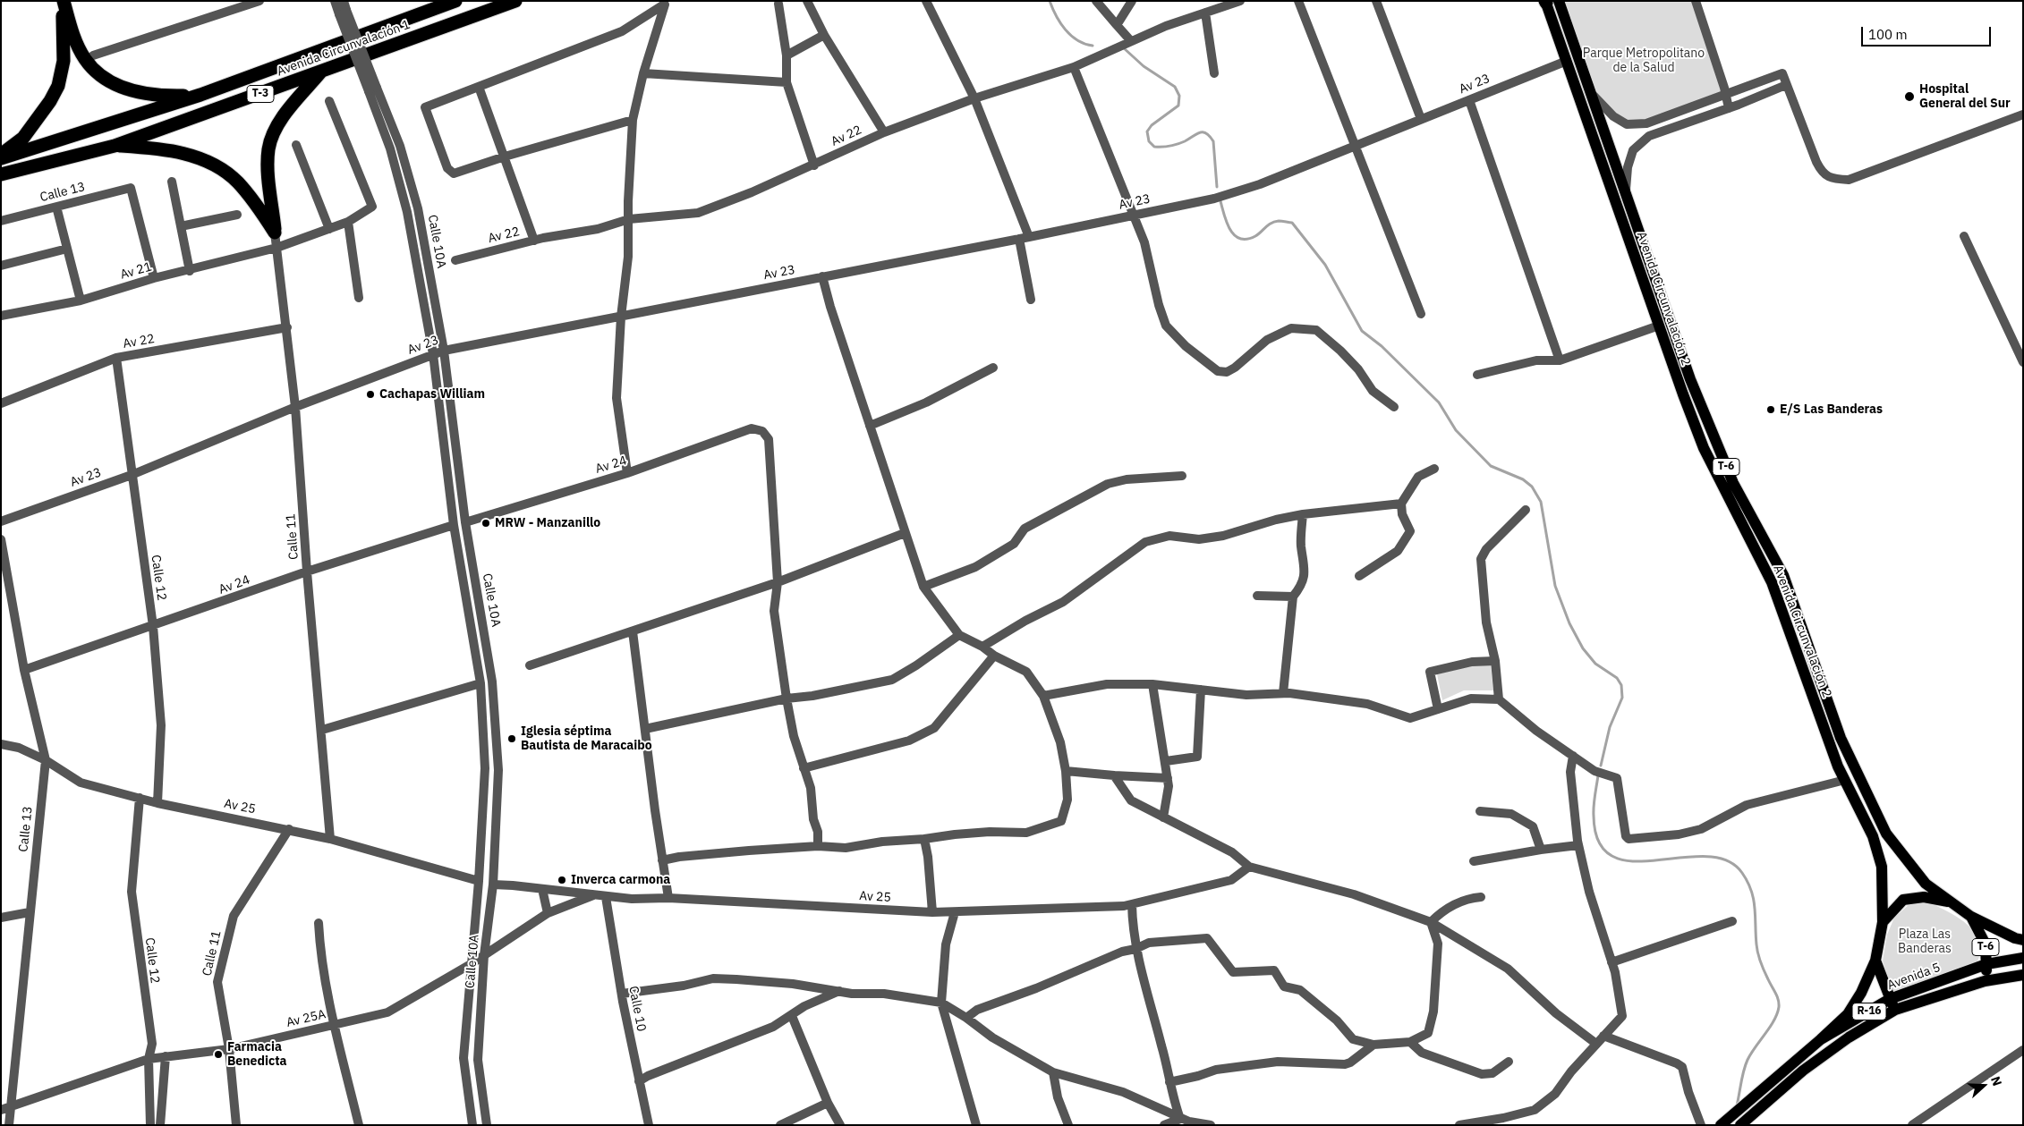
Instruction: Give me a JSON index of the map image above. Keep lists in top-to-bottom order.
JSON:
{
  "streets": {
    "highway": ["Avenida Circunvalación 1", "T-3"],
    "main road": [
      "Avenida Circunvalación 2",
      "T-6",
      "Avenida 5",
      "R-16"
    ],
    "street": [
      "Av 23",
      "Av 22",
      "Calle 13",
      "Calle 10A",
      "Av 21",
      "Av 24",
      "Calle 11",
      "Calle 12",
      "Av 25",
      "Calle 10",
      "Av 25A"
    ]
  },
  "crossings": [
    ["Av 23", "Calle 10A"],
    ["Av 23", "Avenida Circunvalación 2"],
    ["Av 23", "Calle 11"],
    ["Av 23", "Calle 12"],
    ["Av 22", "Calle 11"],
    ["Av 22", "Calle 12"],
    ["Calle 13", "Av 21"],
    ["Calle 13", "Av 24"],
    ["Calle 13", "Av 25"],
    ["Calle 13", "Av 25A"],
    ["Calle 10A", "Av 24"],
    ["Calle 10A", "Av 25"],
    ["Calle 10A", "Av 25A"],
    ["Av 21", "Calle 11"],
    ["Avenida Circunvalación 2", "T-6"],
    ["Avenida Circunvalación 2", "Avenida 5"],
    ["Av 24", "Calle 11"],
    ["Av 24", "Calle 12"],
    ["T-6", "Avenida 5"],
    ["Calle 11", "Av 25"],
    ["Calle 11", "Av 25A"],
    ["Calle 12", "Av 25"],
    ["Calle 12", "Av 25A"],
    ["Av 25", "Calle 10"],
    ["Av 25", "Av 25A"]
  ],
  "parks": ["Parque Metropolitano de la Salud", "Plaza Las Banderas"],
  "places": [
    "Hospital General del Sur",
    "Cachapas William",
    "E/S Las Banderas",
    "MRW - Manzanillo",
    "Iglesia séptima Bautista de Maracaibo",
    "Inverca carmona",
    "Farmacia Benedicta"
  ],
  "scale_bar": "100 m",
  "north": "right"
}
